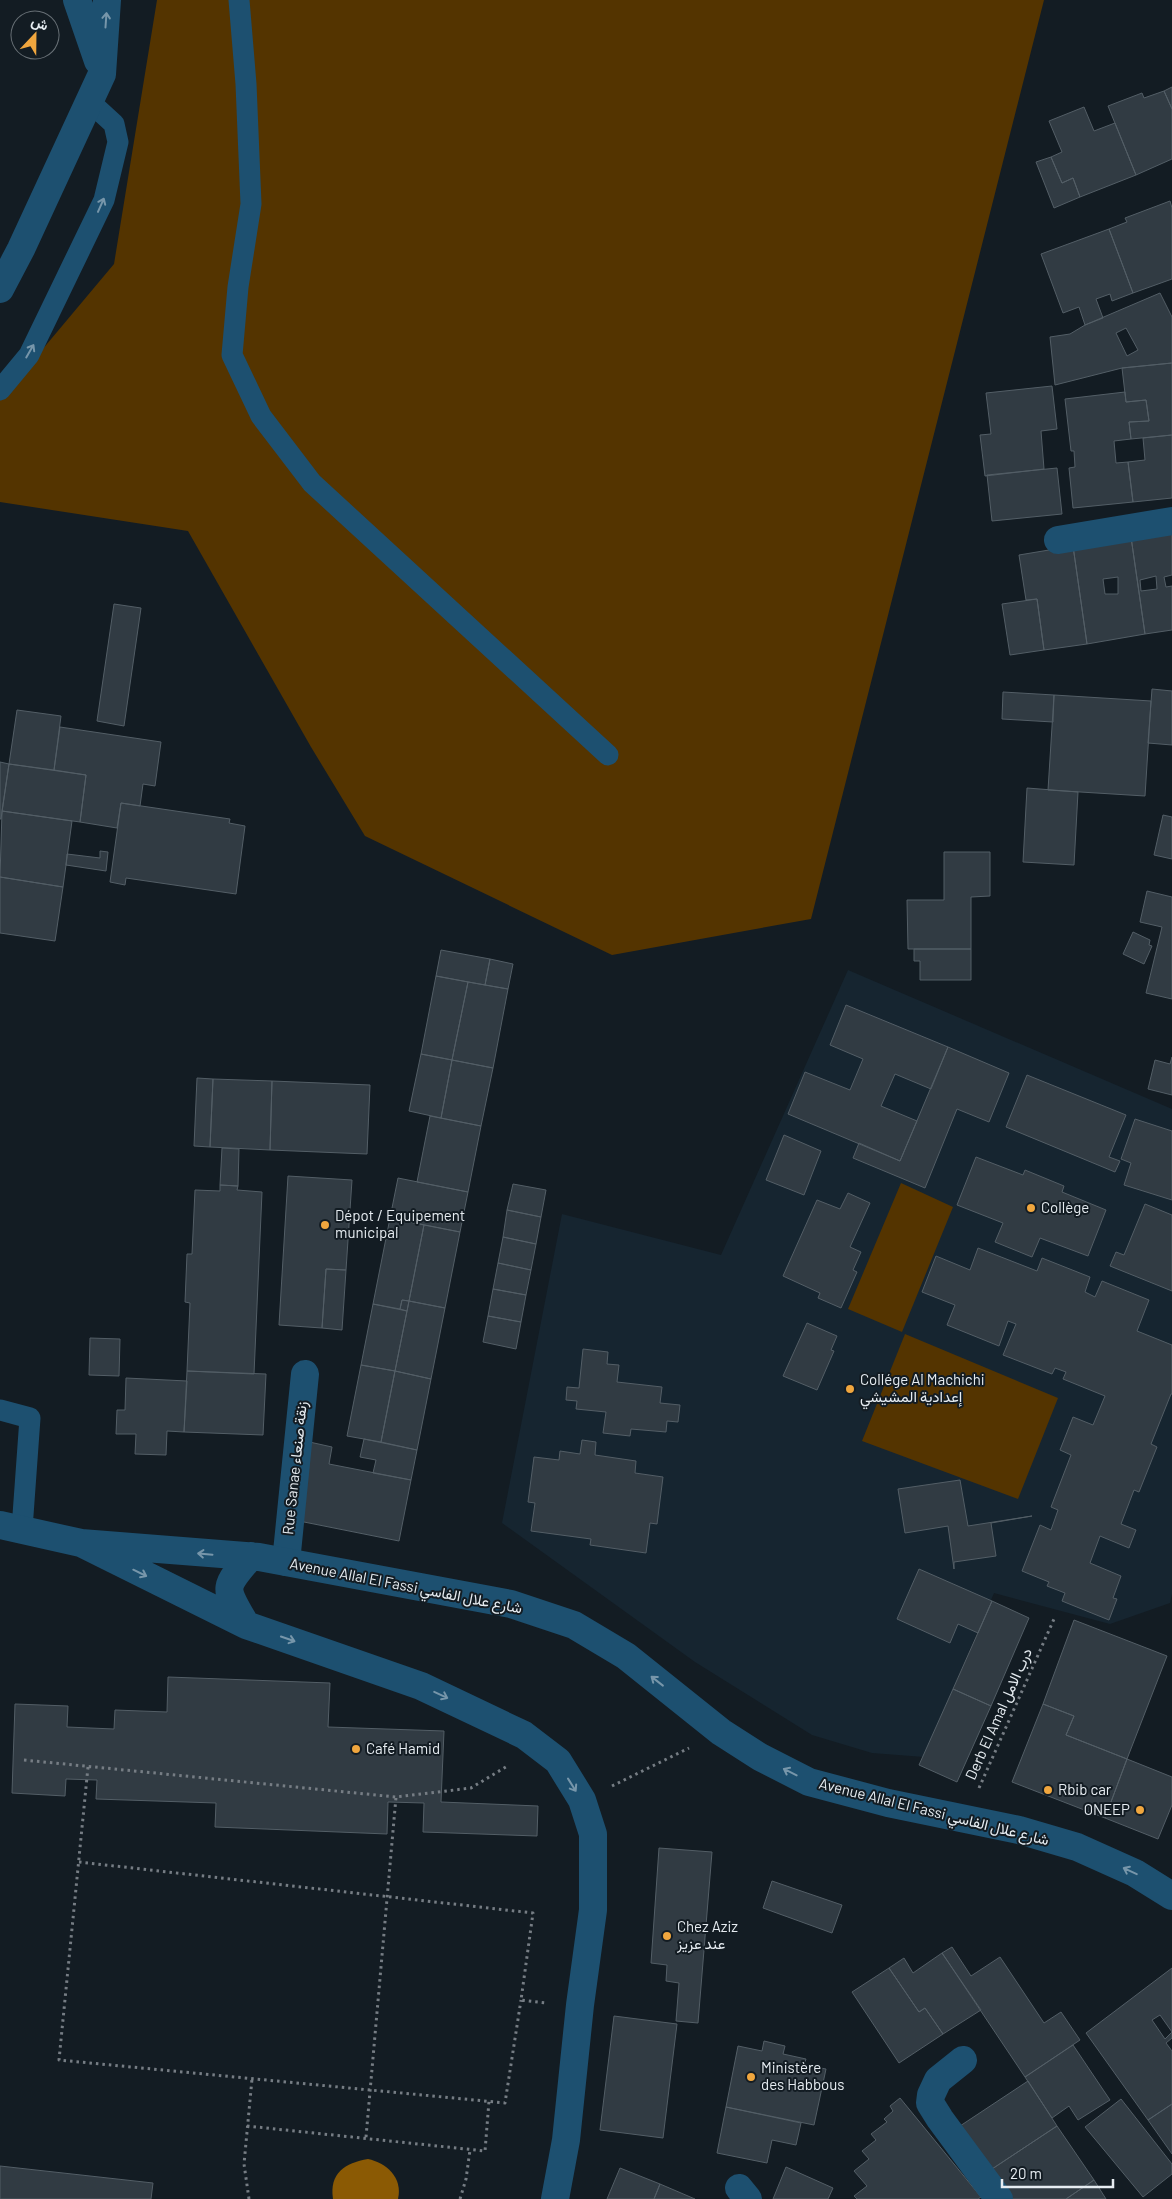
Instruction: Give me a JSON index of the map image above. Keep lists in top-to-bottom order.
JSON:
{
  "streets": {
    "street": ["Rue Sanae زنقة صنعاء", "Avenue Allal El Fassi شارع علال الفاسي"],
    "path": ["Derb El Amal درب الامل"]
  },
  "crossings": [
    ["Rue Sanae زنقة صنعاء", "Avenue Allal El Fassi شارع علال الفاسي"],
    ["Avenue Allal El Fassi شارع علال الفاسي", "Derb El Amal درب الامل"]
  ],
  "places": [
    "Collège",
    "Dépot / Equipement municipal",
    "Collége Al Machichi إعدادية المشيشي",
    "Café Hamid",
    "Rbib car",
    "ONEEP",
    "Chez Aziz عند عزيز",
    "Ministère des Habbous"
  ],
  "scale_bar": "20 m",
  "north": "top"
}
